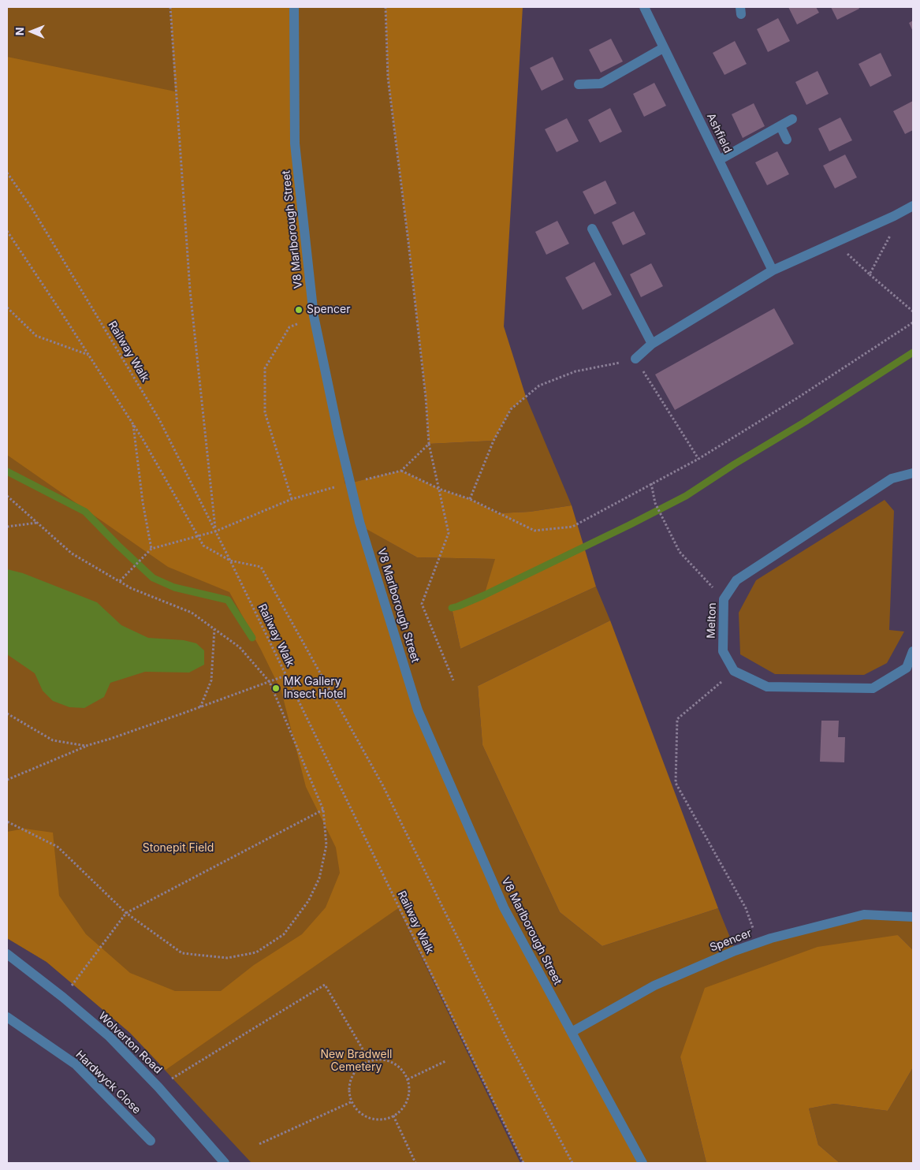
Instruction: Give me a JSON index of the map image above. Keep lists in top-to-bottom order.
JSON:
{
  "streets": {
    "street": [
      "Ashfield",
      "V8 Marlborough Street",
      "Melton",
      "Spencer",
      "Wolverton Road",
      "Hardwyck Close"
    ],
    "path": ["Railway Walk"]
  },
  "crossings": [
    ["V8 Marlborough Street", "Spencer"]
  ],
  "parks": ["Stonepit Field", "New Bradwell Cemetery"],
  "places": ["Spencer", "MK Gallery Insect Hotel"],
  "north": "left"
}
